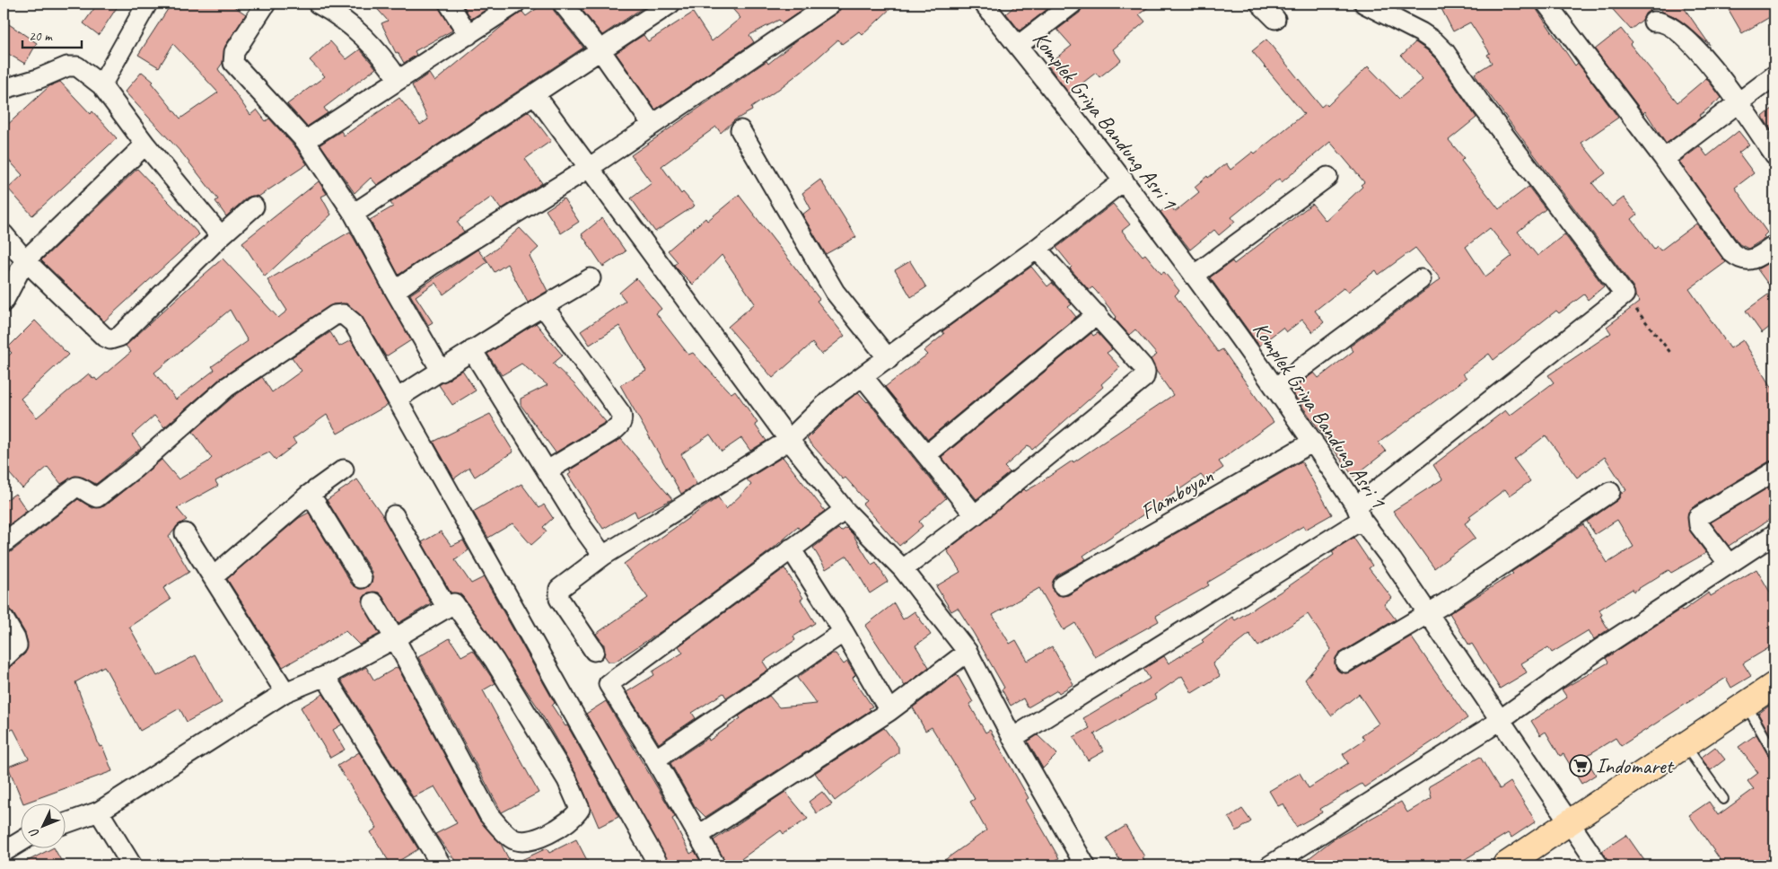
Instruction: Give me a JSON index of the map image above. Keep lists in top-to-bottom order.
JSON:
{
  "streets": {
    "street": ["Komplek Griya Bandung Asri 1", "Flamboyan"]
  },
  "crossings": [
    ["Komplek Griya Bandung Asri 1", "Flamboyan"]
  ],
  "places": {
    "supermarket": ["Indomaret"]
  },
  "scale_bar": "20 m",
  "north": "bottom left"
}
